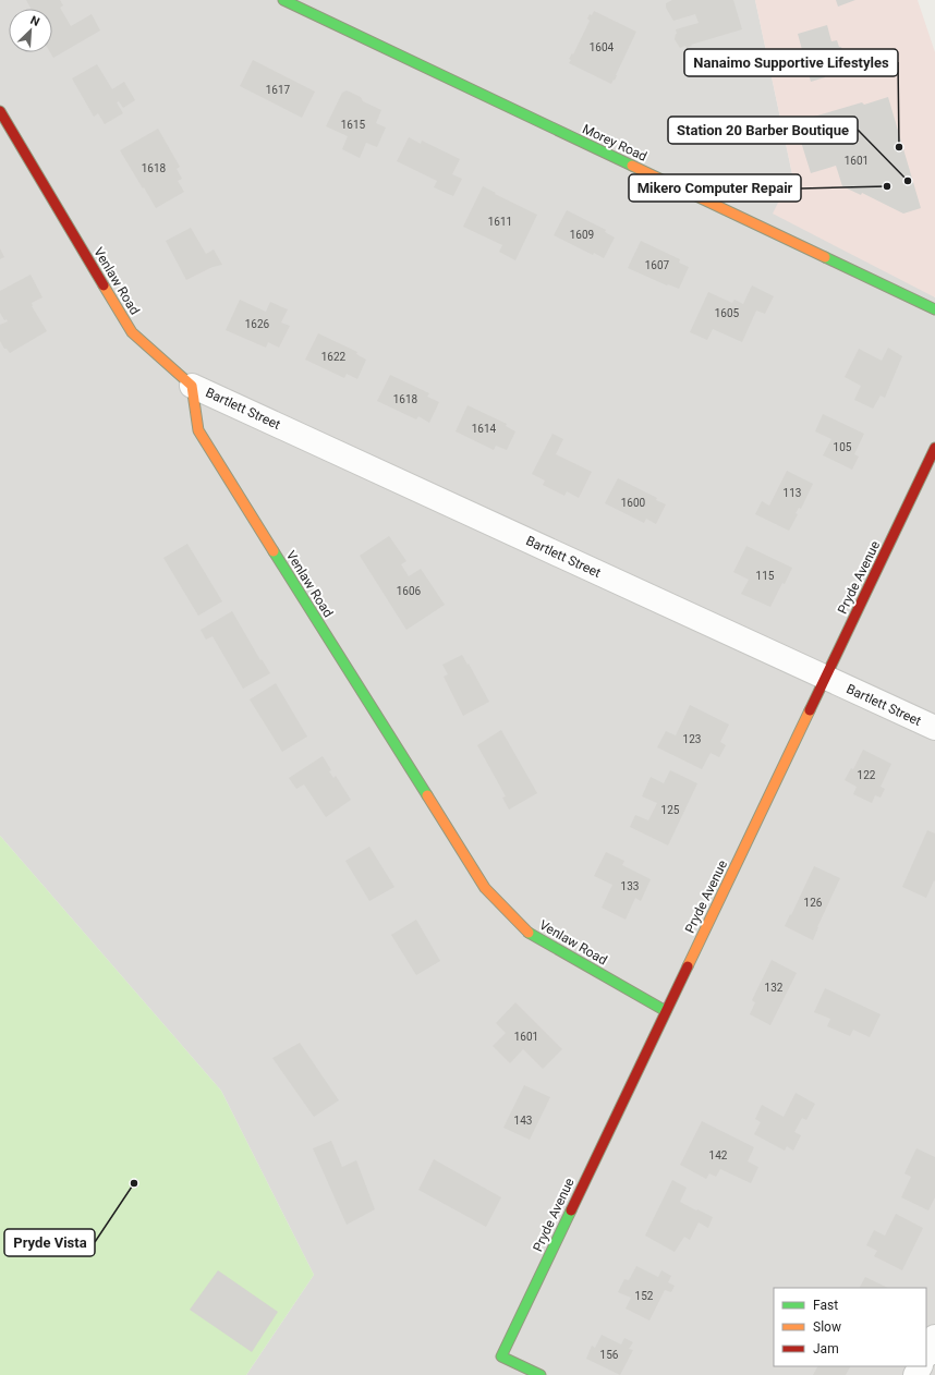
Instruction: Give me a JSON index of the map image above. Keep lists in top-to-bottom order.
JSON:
{
  "streets": {
    "street": [
      "Morey Road",
      "Venlaw Road",
      "Bartlett Street",
      "Pryde Avenue"
    ]
  },
  "crossings": [
    ["Venlaw Road", "Bartlett Street"],
    ["Venlaw Road", "Pryde Avenue"],
    ["Bartlett Street", "Pryde Avenue"]
  ],
  "places": [
    "Nanaimo Supportive Lifestyles",
    "Station 20 Barber Boutique",
    "Mikero Computer Repair",
    "Pryde Vista"
  ],
  "house_numbers": [
    "1604",
    "1617",
    "1615",
    "1601",
    "1618",
    "1611",
    "1609",
    "1607",
    "1605",
    "1626",
    "1622",
    "1618",
    "1614",
    "105",
    "113",
    "1600",
    "115",
    "1606",
    "123",
    "122",
    "125",
    "133",
    "126",
    "132",
    "1601",
    "143",
    "142",
    "152",
    "156"
  ],
  "legend": ["Fast", "Slow", "Jam"],
  "north": "top right"
}
